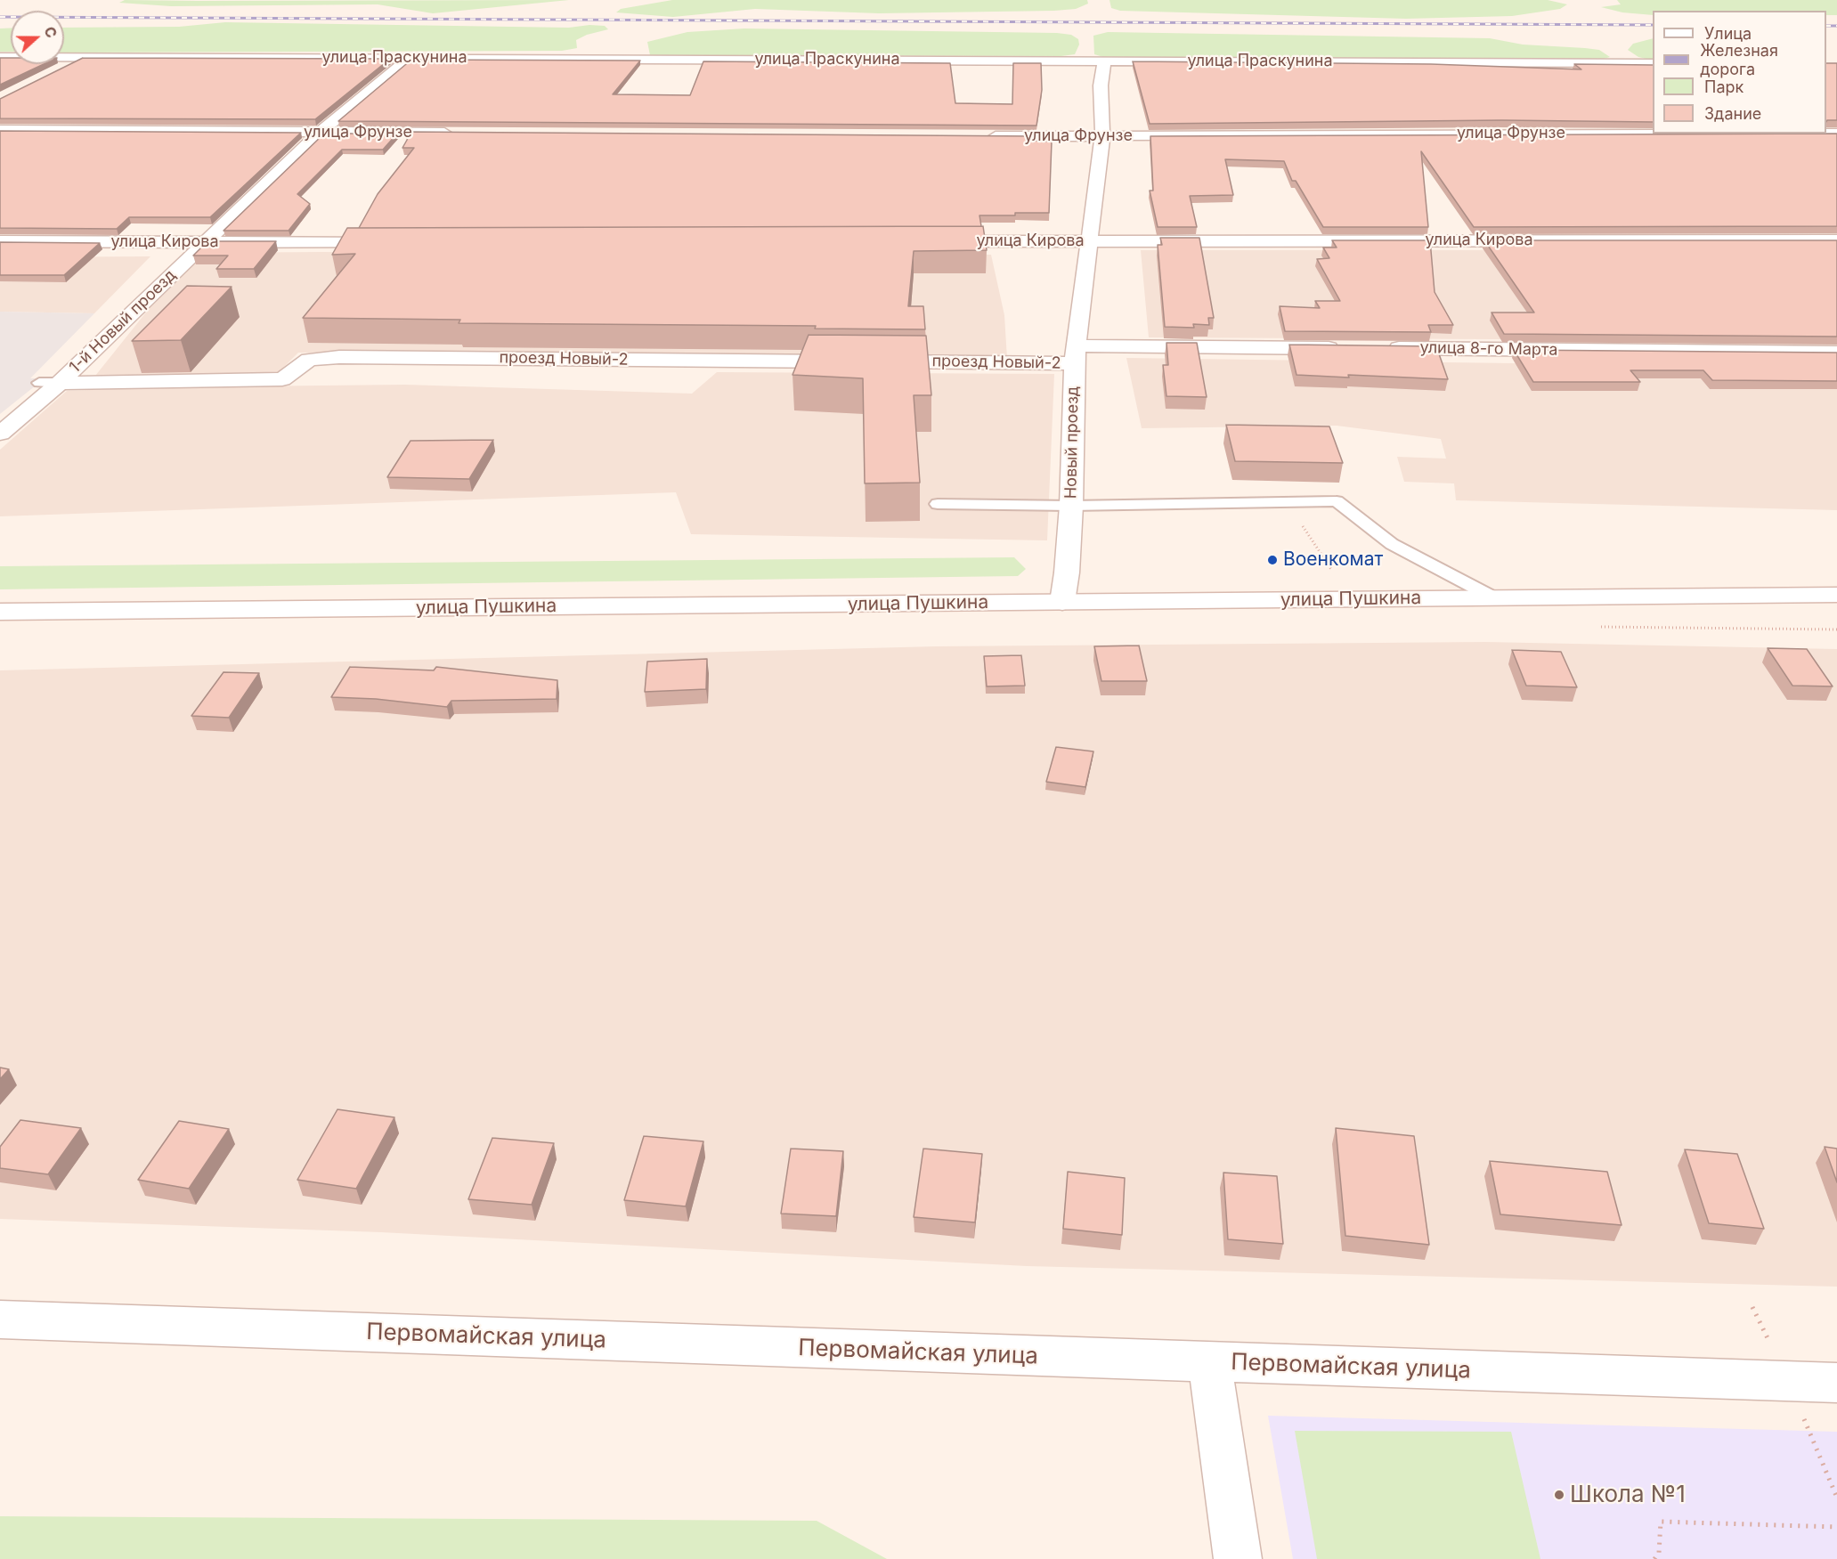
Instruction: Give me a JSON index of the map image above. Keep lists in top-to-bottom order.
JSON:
{
  "streets": {
    "street": [
      "улица Праскунина",
      "улица Фрунзе",
      "улица Кирова",
      "1-й Новый проезд",
      "улица 8-го Марта",
      "проезд Новый-2",
      "Новый проезд",
      "улица Пушкина",
      "Первомайская улица"
    ]
  },
  "crossings": [
    ["улица Праскунина", "1-й Новый проезд"],
    ["улица Праскунина", "Новый проезд"],
    ["улица Фрунзе", "1-й Новый проезд"],
    ["улица Фрунзе", "Новый проезд"],
    ["улица Кирова", "1-й Новый проезд"],
    ["улица Кирова", "Новый проезд"],
    ["1-й Новый проезд", "проезд Новый-2"],
    ["проезд Новый-2", "Новый проезд"],
    ["Новый проезд", "улица Пушкина"]
  ],
  "places": ["Военкомат", "Школа №1"],
  "legend": [
    "Улица",
    "Железная дорога",
    "Парк",
    "Здание"
  ],
  "north": "right"
}
